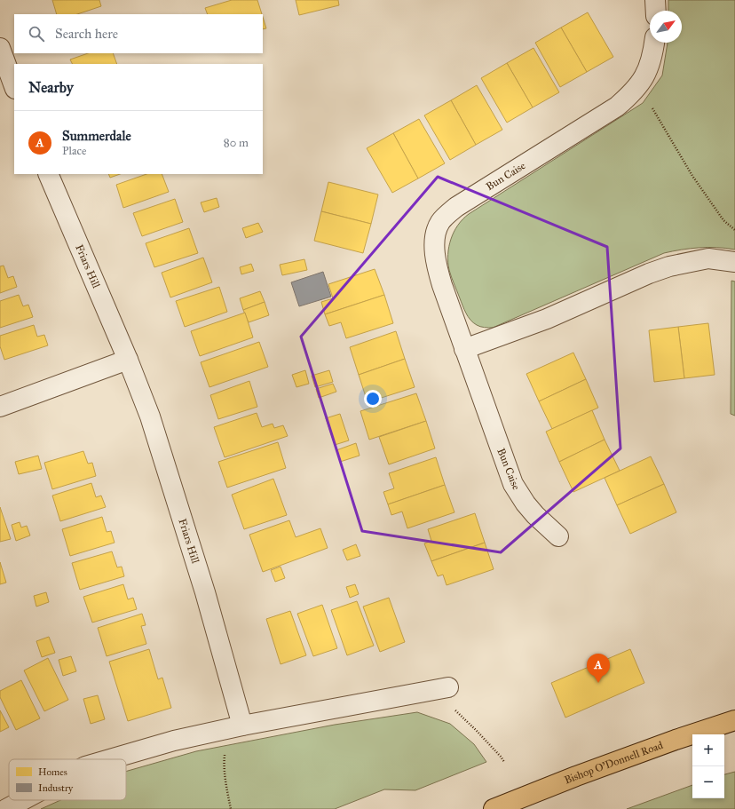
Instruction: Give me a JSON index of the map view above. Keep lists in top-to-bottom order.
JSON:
{
  "streets": {
    "main road": ["Bishop O'Donnell Road"],
    "street": ["Bun Caise", "Friars Hill"]
  },
  "legend": ["Homes", "Industry"],
  "north": "top right",
  "page": {
    "search": "Search here",
    "heading": "Nearby",
    "list": [
      {
        "mark": "A",
        "name": "Summerdale",
        "note": "Place",
        "value": "80 m"
      }
    ],
    "pins": "A",
    "map_buttons": ["+", "−"]
  }
}
